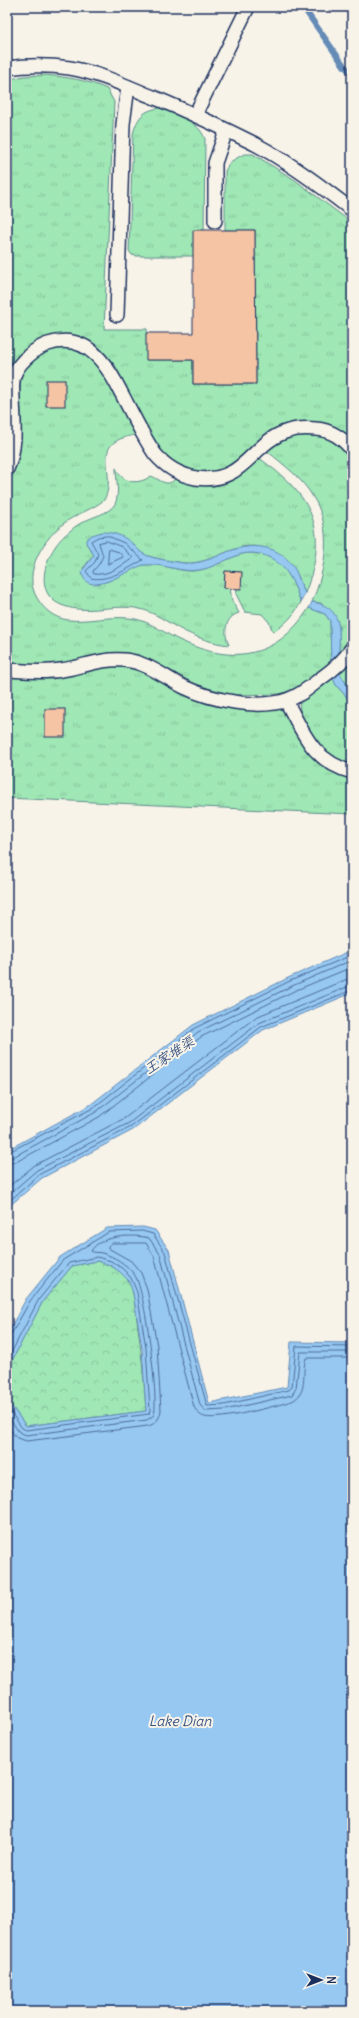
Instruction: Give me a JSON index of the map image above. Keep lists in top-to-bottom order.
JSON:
{
  "water": ["王家堆渠", "Lake Dian"],
  "north": "right"
}
